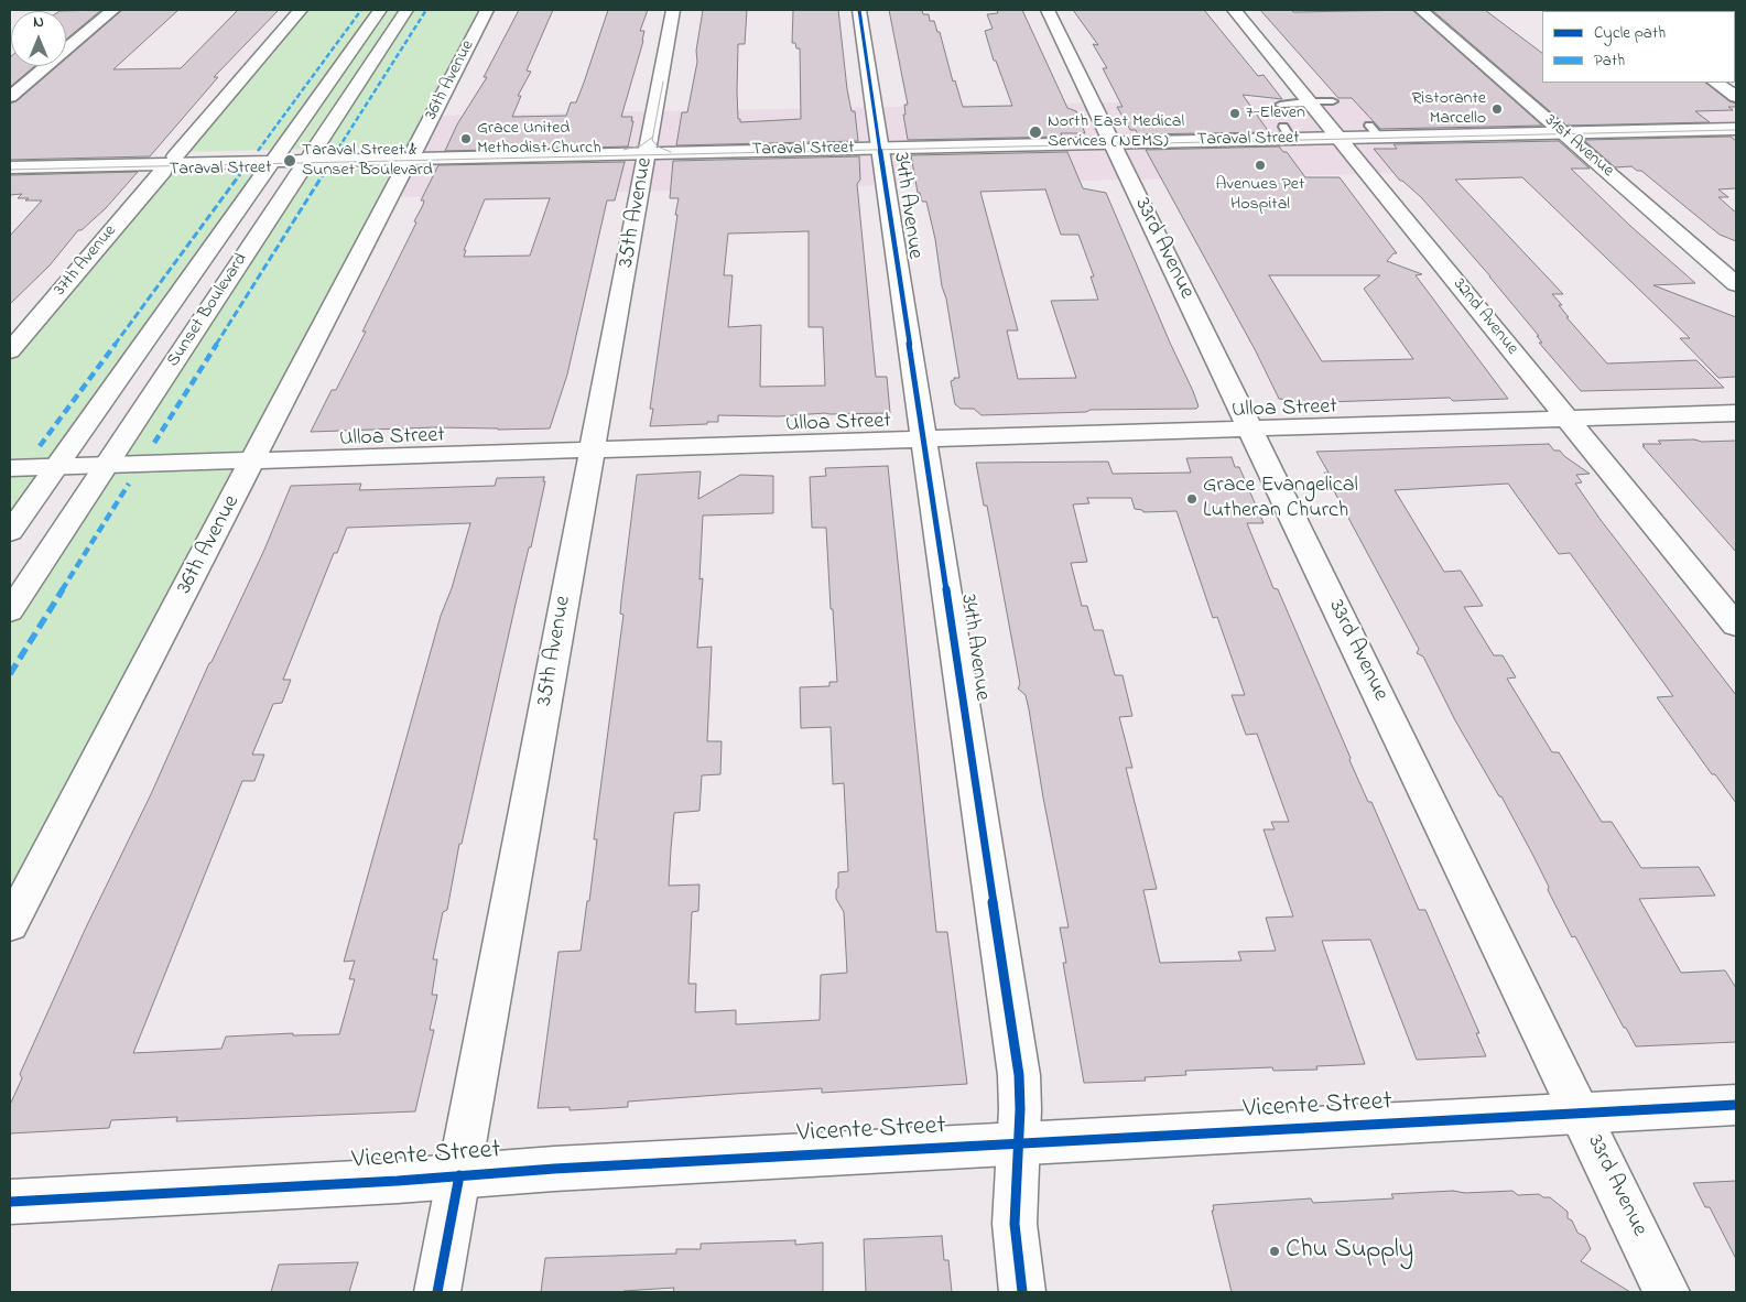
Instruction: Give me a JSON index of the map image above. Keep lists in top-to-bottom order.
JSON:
{
  "streets": {
    "street": [
      "36th Avenue",
      "Taraval Street",
      "31st Avenue",
      "34th Avenue",
      "35th Avenue",
      "33rd Avenue",
      "37th Avenue",
      "Sunset Boulevard",
      "32nd Avenue",
      "Ulloa Street",
      "Vicente Street"
    ]
  },
  "crossings": [
    ["36th Avenue", "Taraval Street"],
    ["36th Avenue", "Ulloa Street"],
    ["Taraval Street", "31st Avenue"],
    ["Taraval Street", "34th Avenue"],
    ["Taraval Street", "35th Avenue"],
    ["Taraval Street", "33rd Avenue"],
    ["Taraval Street", "37th Avenue"],
    ["Taraval Street", "Sunset Boulevard"],
    ["Taraval Street", "32nd Avenue"],
    ["34th Avenue", "Ulloa Street"],
    ["34th Avenue", "Vicente Street"],
    ["35th Avenue", "Ulloa Street"],
    ["35th Avenue", "Vicente Street"],
    ["33rd Avenue", "Ulloa Street"],
    ["33rd Avenue", "Vicente Street"],
    ["Sunset Boulevard", "Ulloa Street"],
    ["32nd Avenue", "Ulloa Street"]
  ],
  "places": [
    "Ristorante Marcello",
    "7-Eleven",
    "North East Medical Services (NEMS)",
    "Grace United Methodist Church",
    "Taraval Street & Sunset Boulevard",
    "Avenues Pet Hospital",
    "Grace Evangelical Lutheran Church",
    "Chu Supply"
  ],
  "legend": ["Cycle path", "Path"],
  "north": "top"
}
